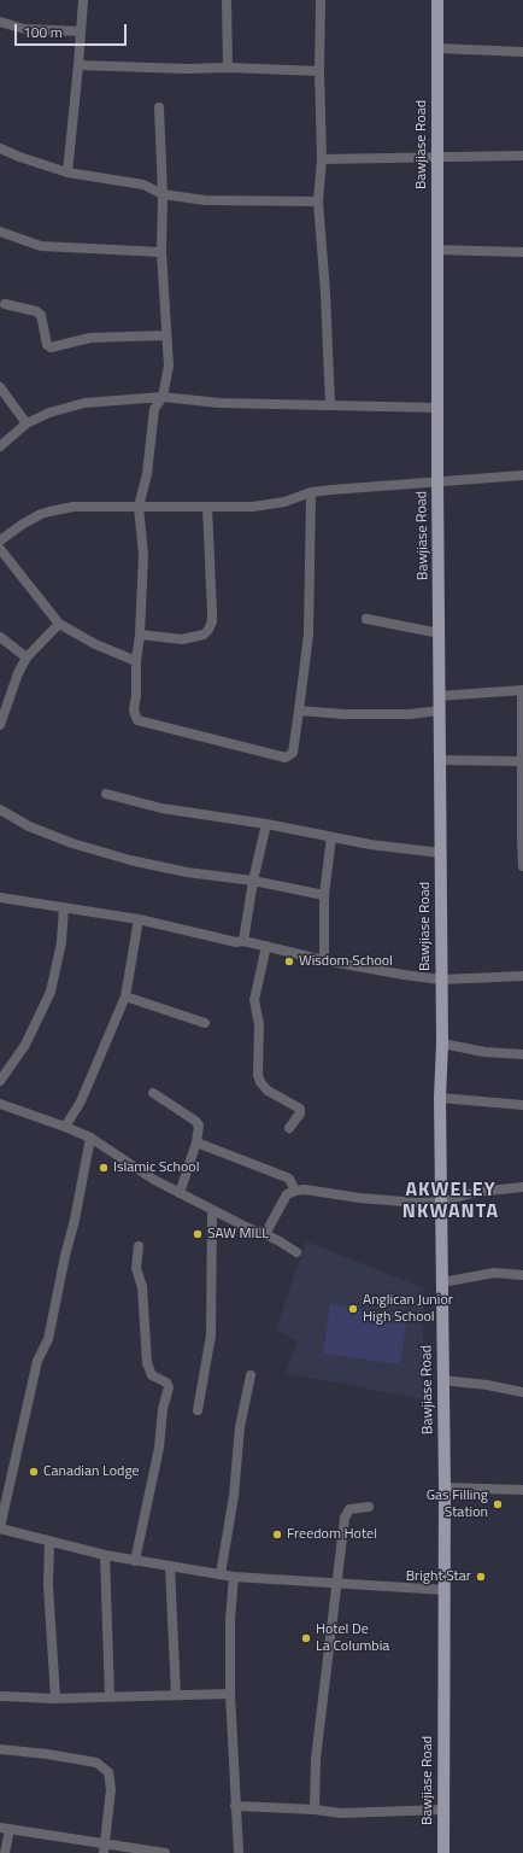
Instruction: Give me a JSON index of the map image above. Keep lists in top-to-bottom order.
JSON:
{
  "streets": {
    "main road": ["Bawjiase Road"]
  },
  "districts": ["AKWELEY NKWANTA"],
  "places": [
    "Wisdom School",
    "Islamic School",
    "SAW MILL",
    "Anglican Junior High School",
    "Canadian Lodge",
    "Gas Filling Station",
    "Freedom Hotel",
    "Bright Star",
    "Hotel De La Columbia"
  ],
  "scale_bar": "100 m"
}
